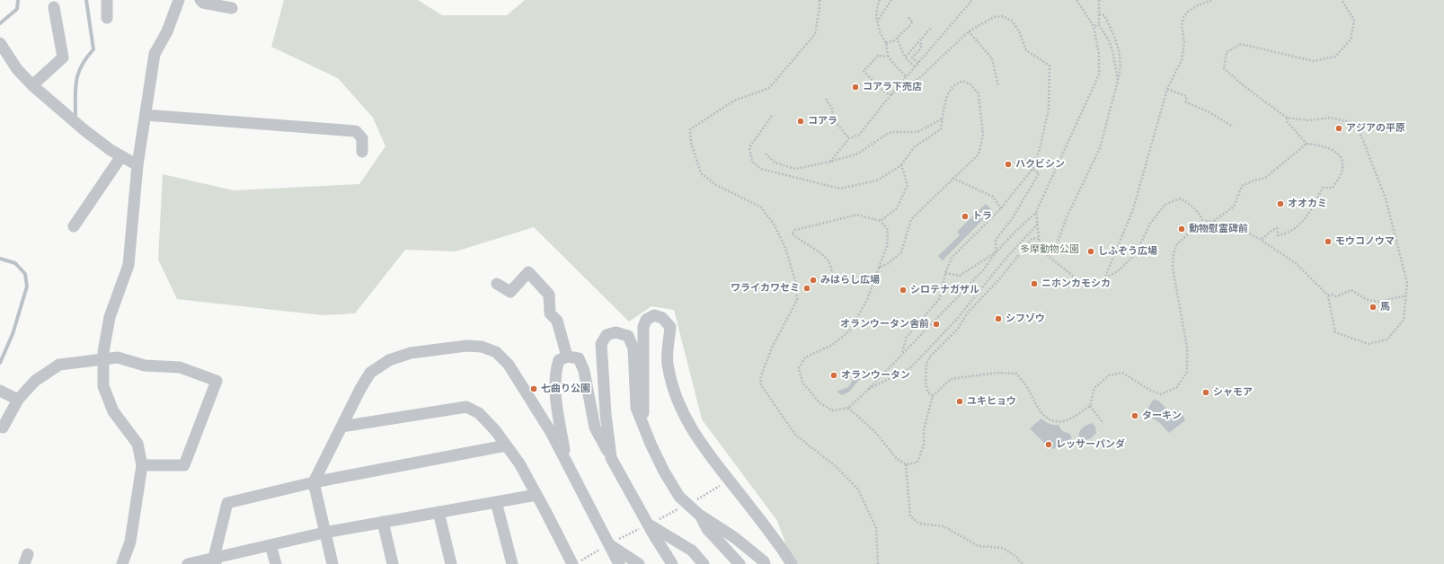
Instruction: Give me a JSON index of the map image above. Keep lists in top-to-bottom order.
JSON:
{
  "parks": ["多摩動物公園"],
  "places": [
    "コアラ下売店",
    "コアラ",
    "アジアの平原",
    "ハクビシン",
    "オオカミ",
    "トラ",
    "動物慰霊碑前",
    "モウコノウマ",
    "しふぞう広場",
    "みはらし広場",
    "ニホンカモシカ",
    "ワライカワセミ",
    "シロテナガザル",
    "馬",
    "シフゾウ",
    "オランウータン舎前",
    "オランウータン",
    "七曲り公園",
    "シャモア",
    "ユキヒョウ",
    "ターキン",
    "レッサーパンダ"
  ]
}
